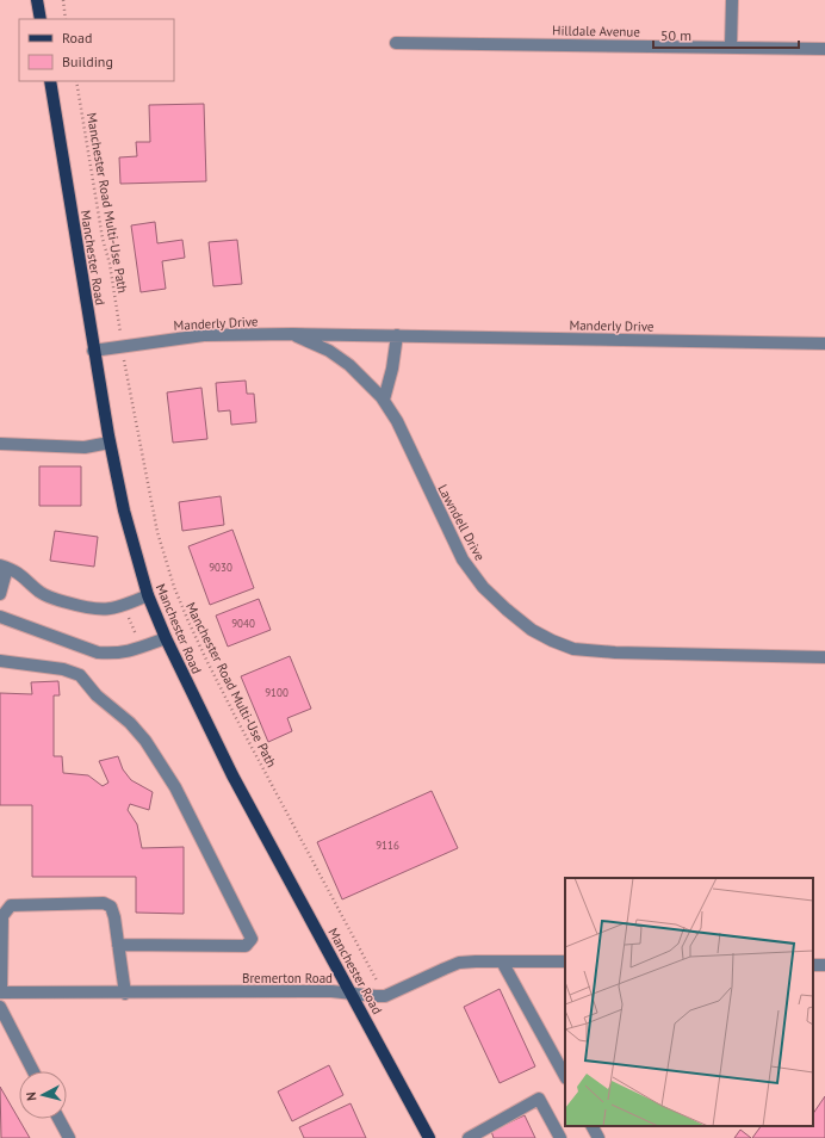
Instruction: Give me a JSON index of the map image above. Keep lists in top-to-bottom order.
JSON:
{
  "streets": {
    "main road": ["Manchester Road"],
    "street": [
      "Hilldale Avenue",
      "Manderly Drive",
      "Lawndell Drive",
      "Bremerton Road"
    ],
    "path": ["Manchester Road Multi-Use Path"]
  },
  "crossings": [
    ["Manchester Road", "Manderly Drive"],
    ["Manchester Road", "Bremerton Road"],
    ["Manderly Drive", "Lawndell Drive"]
  ],
  "house_numbers": [
    "9030",
    "9040",
    "9100",
    "9116"
  ],
  "legend": ["Road", "Building"],
  "scale_bar": "50 m",
  "north": "left"
}
